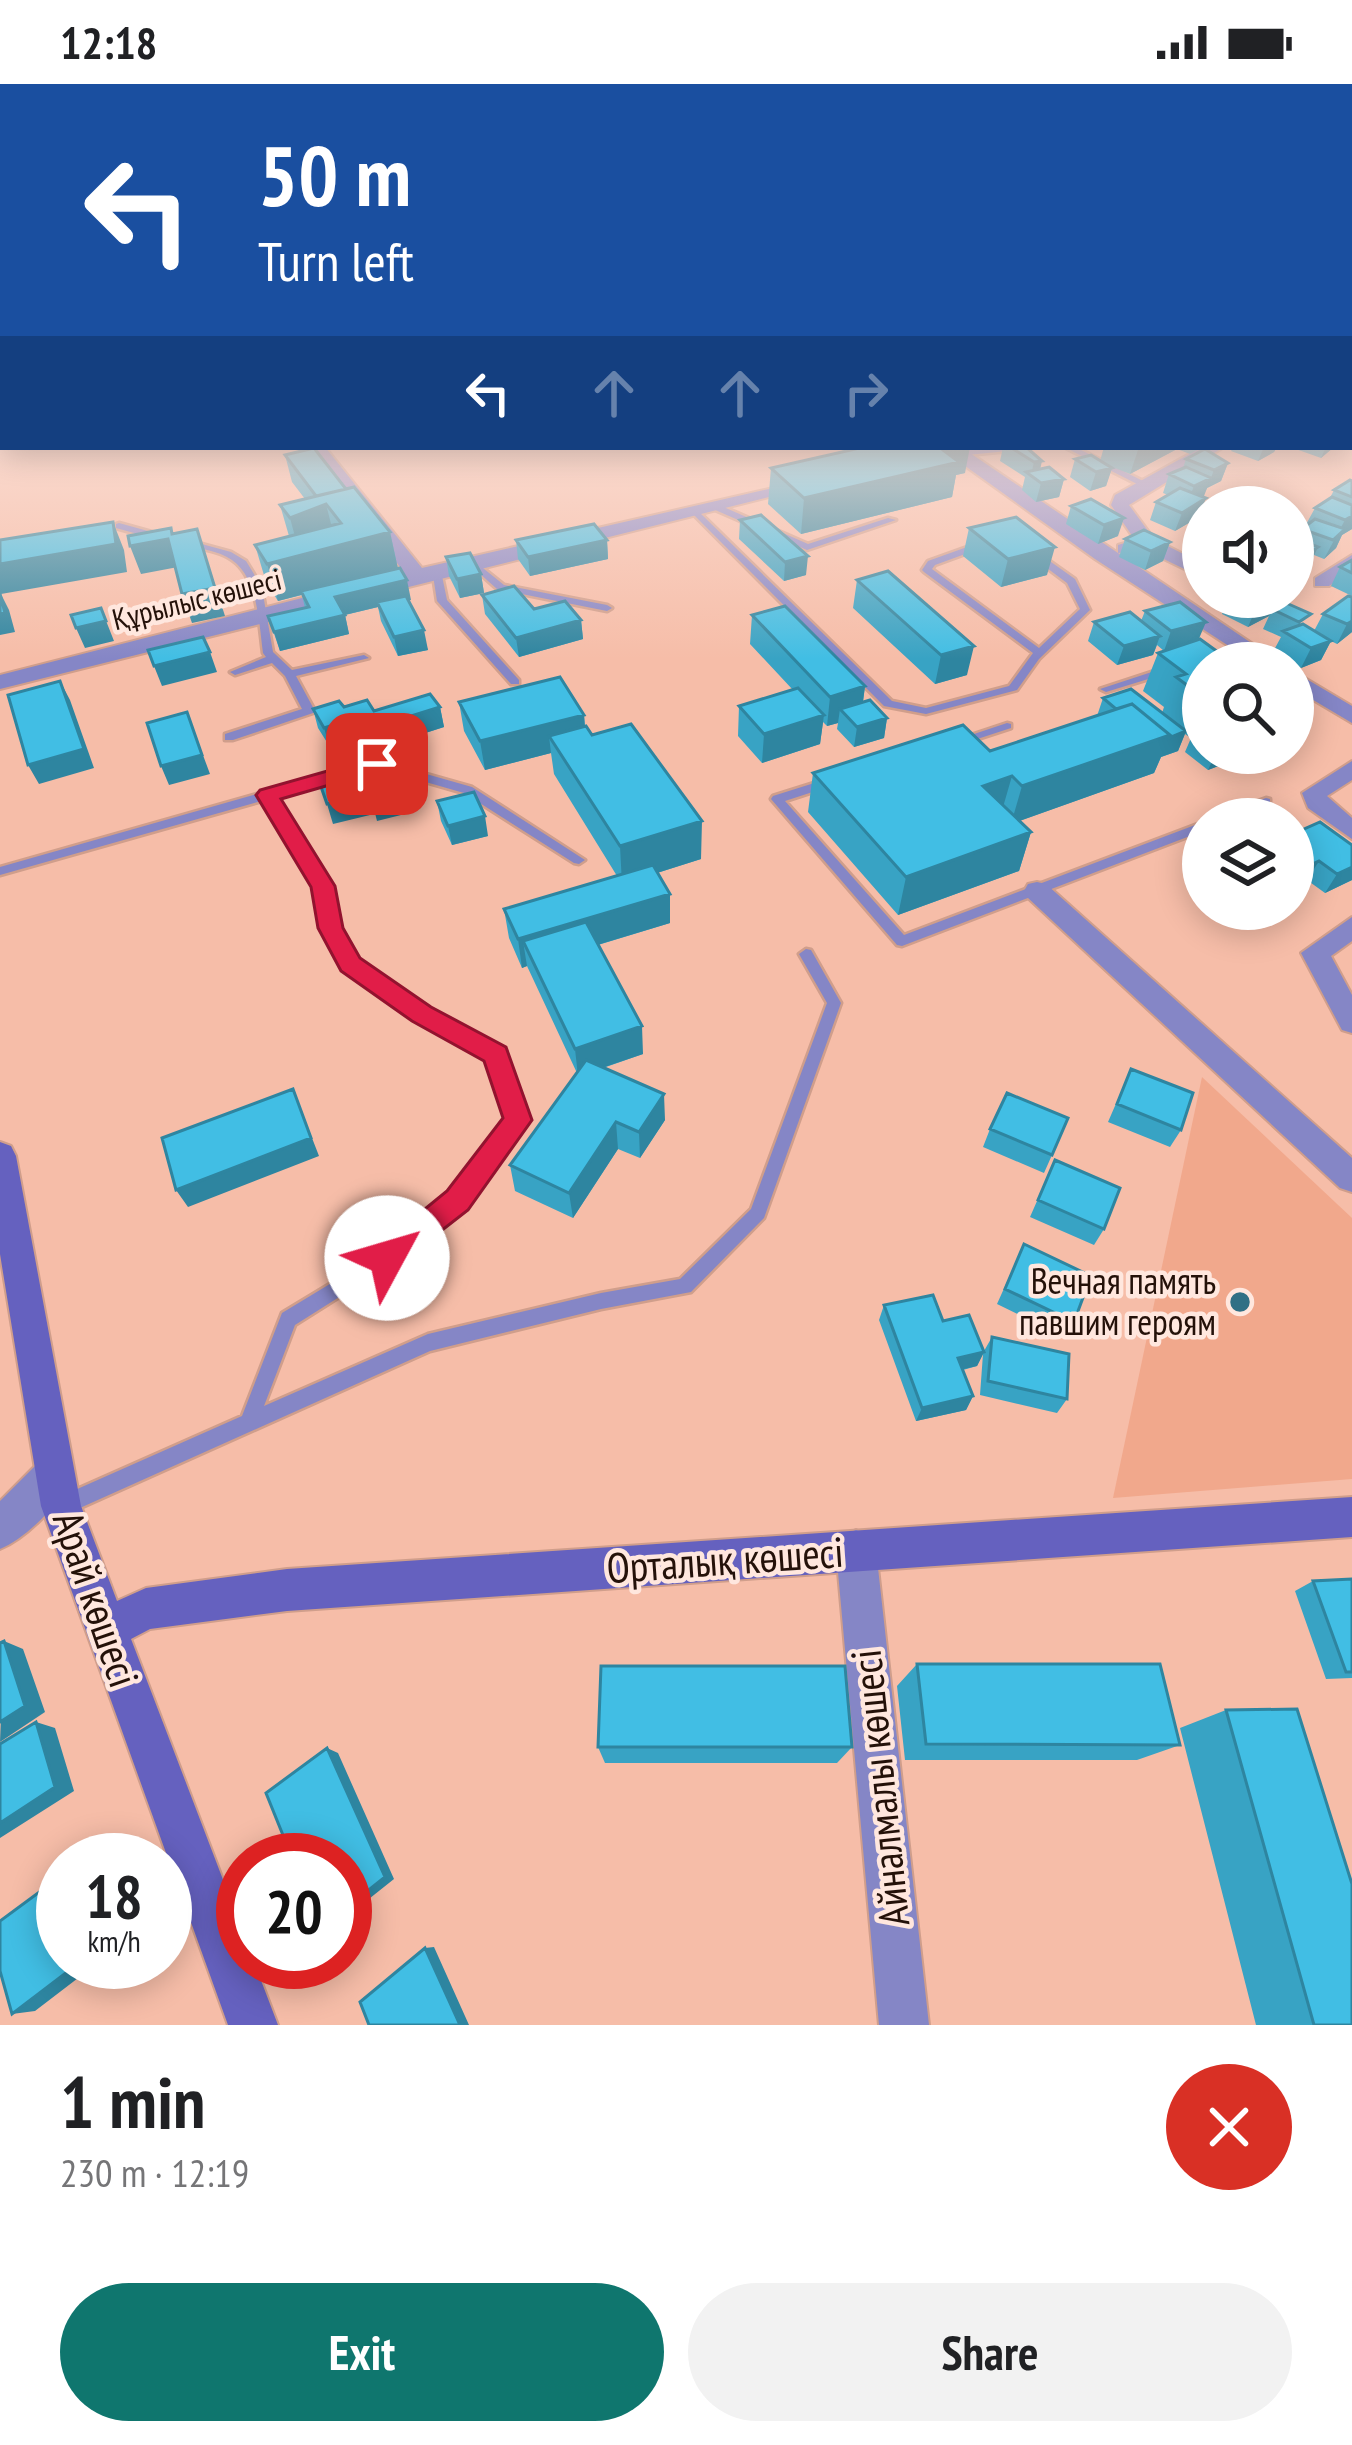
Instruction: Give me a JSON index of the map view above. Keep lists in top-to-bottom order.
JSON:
{
  "streets": {
    "main road": ["Орталық көшесі", "Арай көшесі"],
    "street": ["Құрылыс көшесі", "Айналмалы көшесі"]
  },
  "crossings": [
    ["Орталық көшесі", "Арай көшесі"],
    ["Орталық көшесі", "Айналмалы көшесі"]
  ],
  "places": ["Вечная память павшим героям"],
  "page": {
    "status": "12:18",
    "turn": ["50 m", "Turn left"],
    "speed": "18 km/h",
    "limit": "20",
    "heading": ["1 min", "230 m · 12:19"],
    "buttons": ["Exit", "Share"]
  }
}
